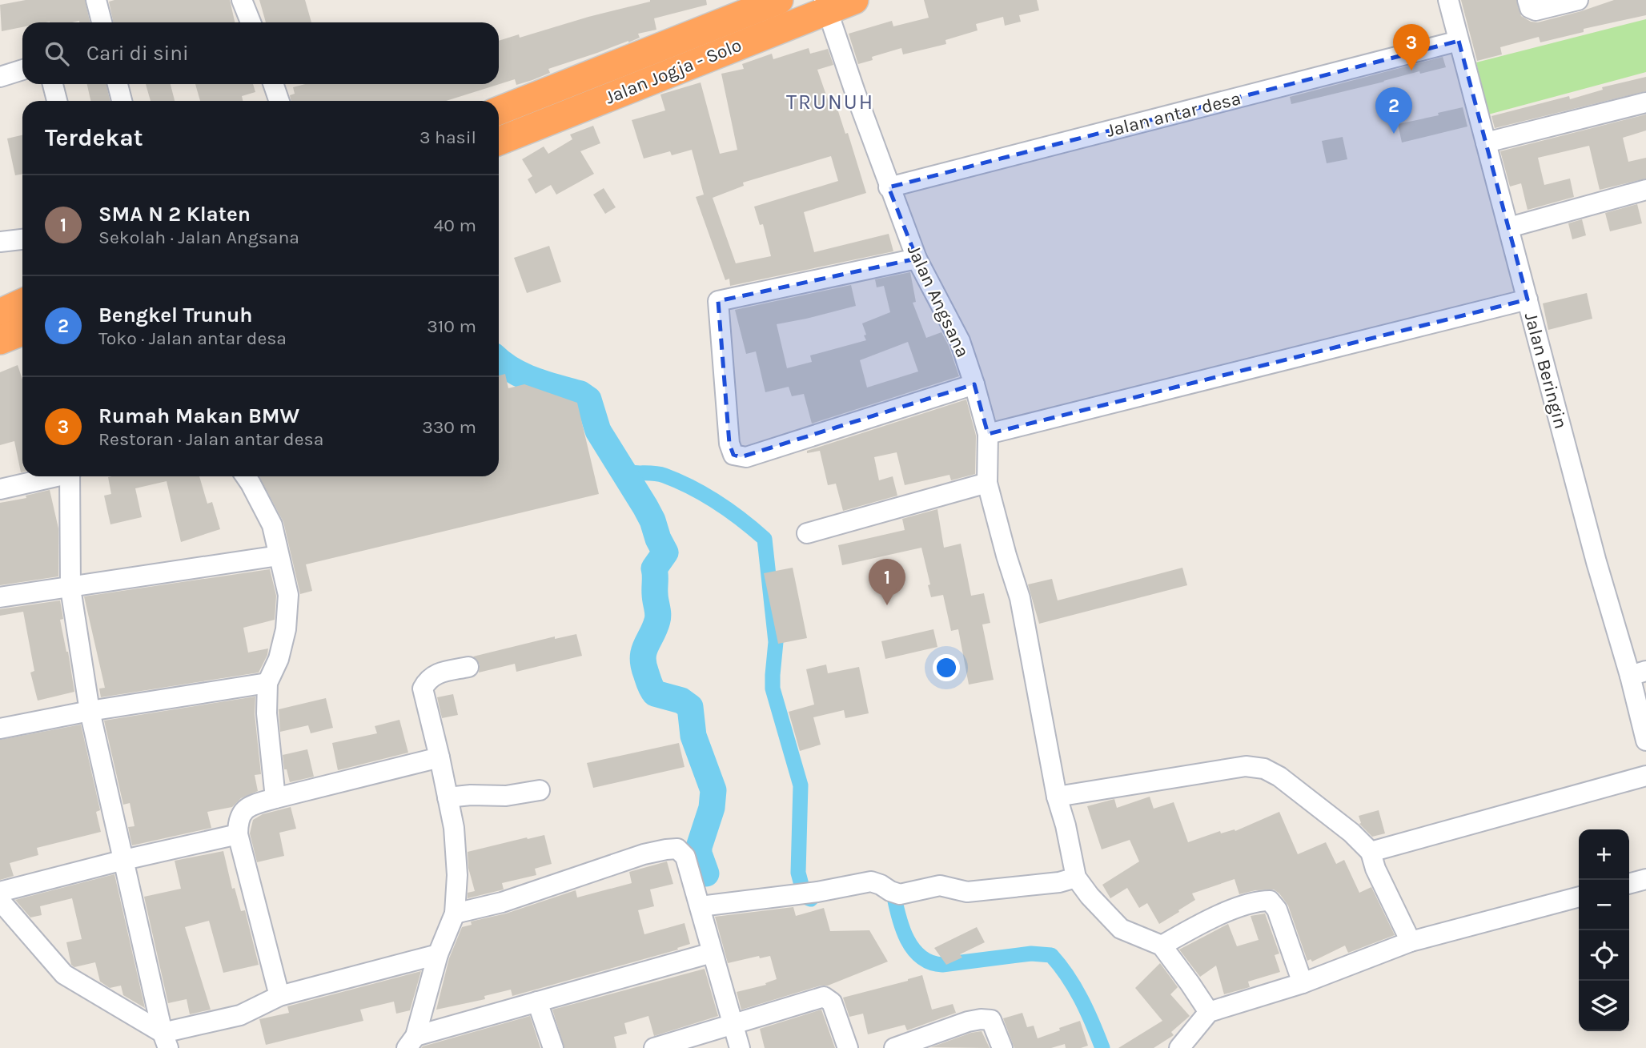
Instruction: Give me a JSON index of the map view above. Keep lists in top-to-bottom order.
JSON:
{
  "streets": {
    "highway": ["Jalan Jogja - Solo"],
    "street": ["Jalan antar desa", "Jalan Angsana", "Jalan Beringin"]
  },
  "crossings": [
    ["Jalan Jogja - Solo", "Jalan Angsana"],
    ["Jalan antar desa", "Jalan Angsana"],
    ["Jalan antar desa", "Jalan Beringin"]
  ],
  "districts": ["TRUNUH"],
  "page": {
    "search": "Cari di sini",
    "pins": ["3", "2", "1"],
    "heading": ["Terdekat", "3 hasil"],
    "list": [
      {
        "mark": "1",
        "name": "SMA N 2 Klaten",
        "note": "Sekolah · Jalan Angsana",
        "value": "40 m"
      },
      {
        "mark": "2",
        "name": "Bengkel Trunuh",
        "note": "Toko · Jalan antar desa",
        "value": "310 m"
      },
      {
        "mark": "3",
        "name": "Rumah Makan BMW",
        "note": "Restoran · Jalan antar desa",
        "value": "330 m"
      }
    ],
    "map_buttons": ["+", "−"]
  }
}
